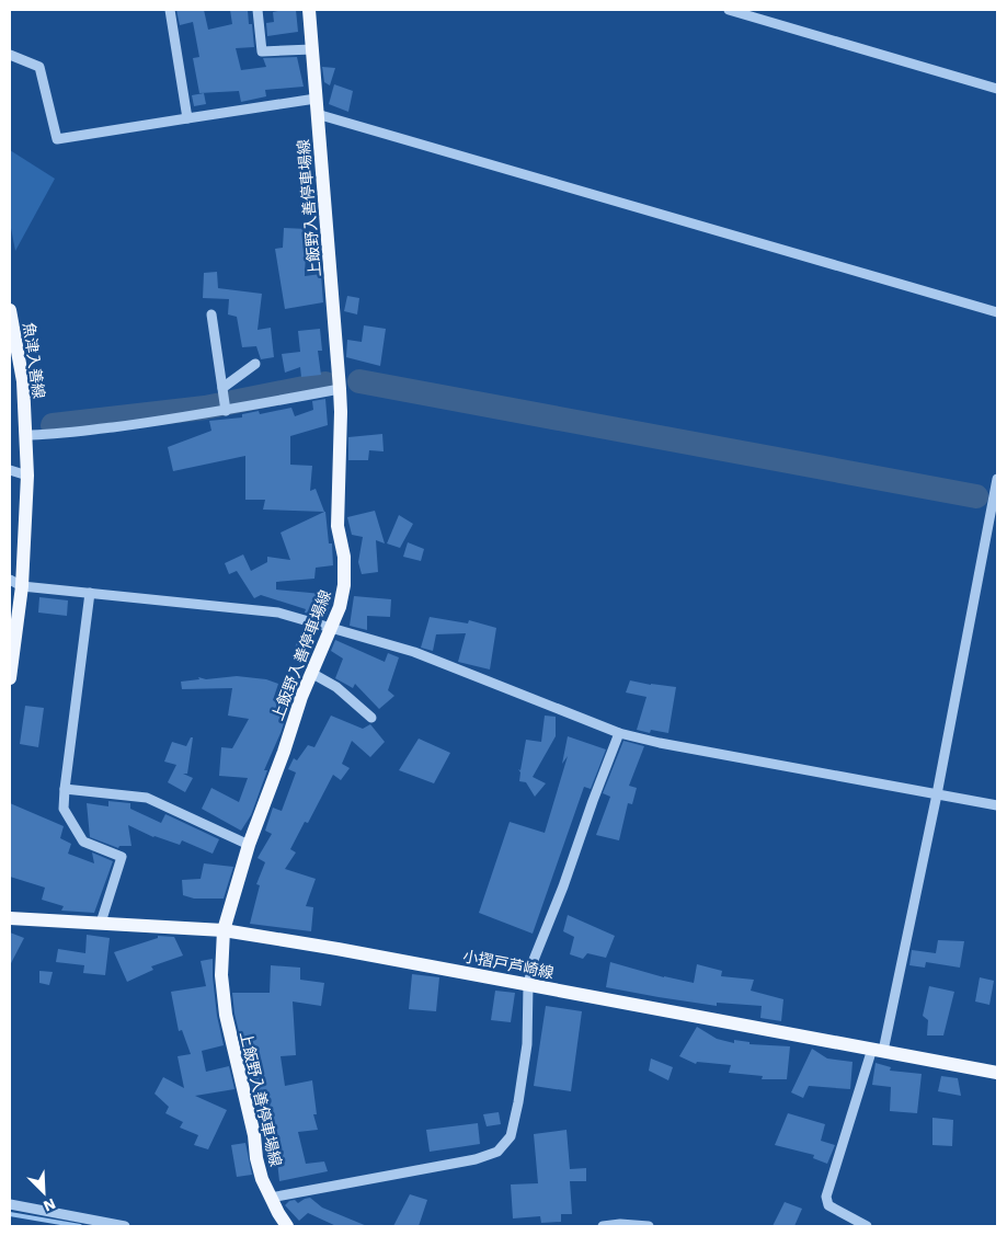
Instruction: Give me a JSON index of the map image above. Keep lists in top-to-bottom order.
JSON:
{
  "streets": {
    "main road": ["上飯野入善停車場線", "魚津入善線", "小摺戸芦崎線"]
  },
  "crossings": [
    ["上飯野入善停車場線", "小摺戸芦崎線"]
  ],
  "north": "bottom right"
}
